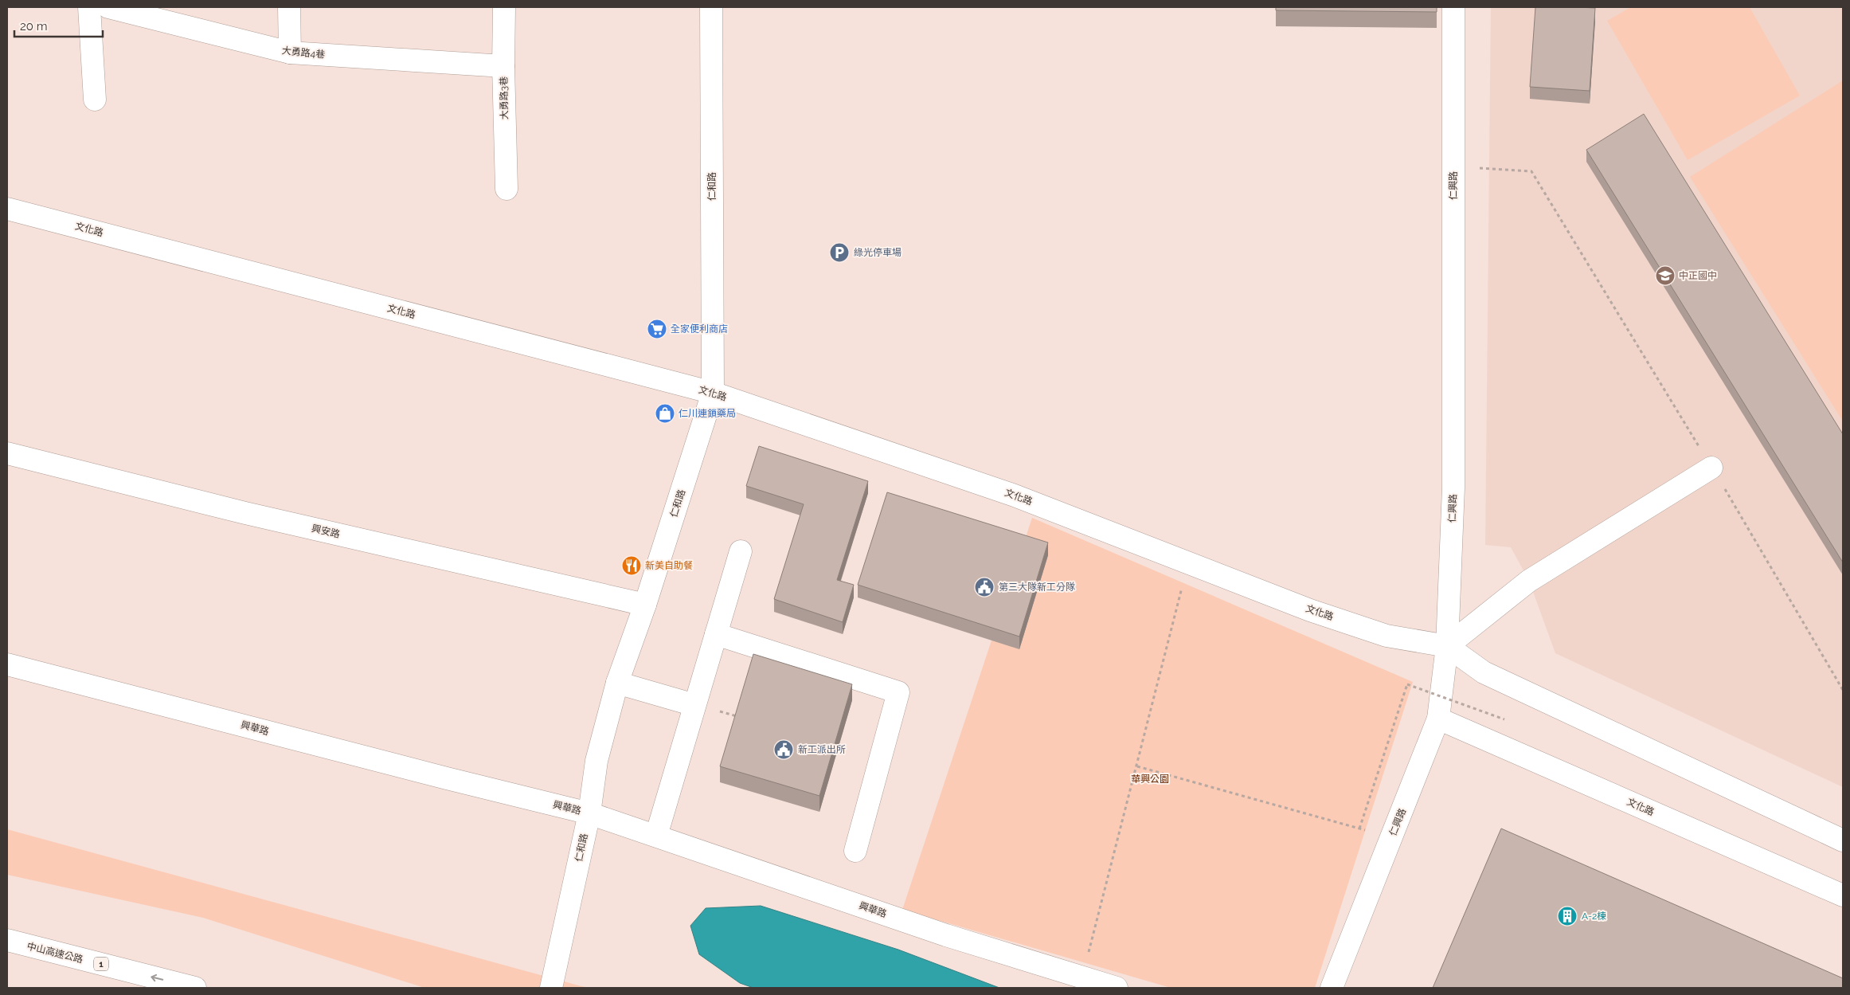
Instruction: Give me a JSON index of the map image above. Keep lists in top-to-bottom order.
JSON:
{
  "streets": {
    "main road": [
      "大勇路4巷",
      "大勇路3巷",
      "仁興路",
      "仁和路",
      "文化路",
      "興安路",
      "興華路",
      "中山高速公路",
      "1"
    ]
  },
  "crossings": [
    ["大勇路4巷", "大勇路3巷"],
    ["仁興路", "文化路"],
    ["仁和路", "文化路"],
    ["仁和路", "興安路"],
    ["仁和路", "興華路"]
  ],
  "one_way": ["中山高速公路"],
  "parks": ["華興公園"],
  "places": {
    "parking": ["綠光停車場"],
    "school or university": ["中正國中"],
    "supermarket": ["全家便利商店"],
    "shop": ["仁川連鎖藥局"],
    "restaurant": ["新美自助餐"],
    "public building": ["第三大隊新工分隊", "新工派出所"],
    "building": ["A-2棟"]
  },
  "scale_bar": "20 m"
}
